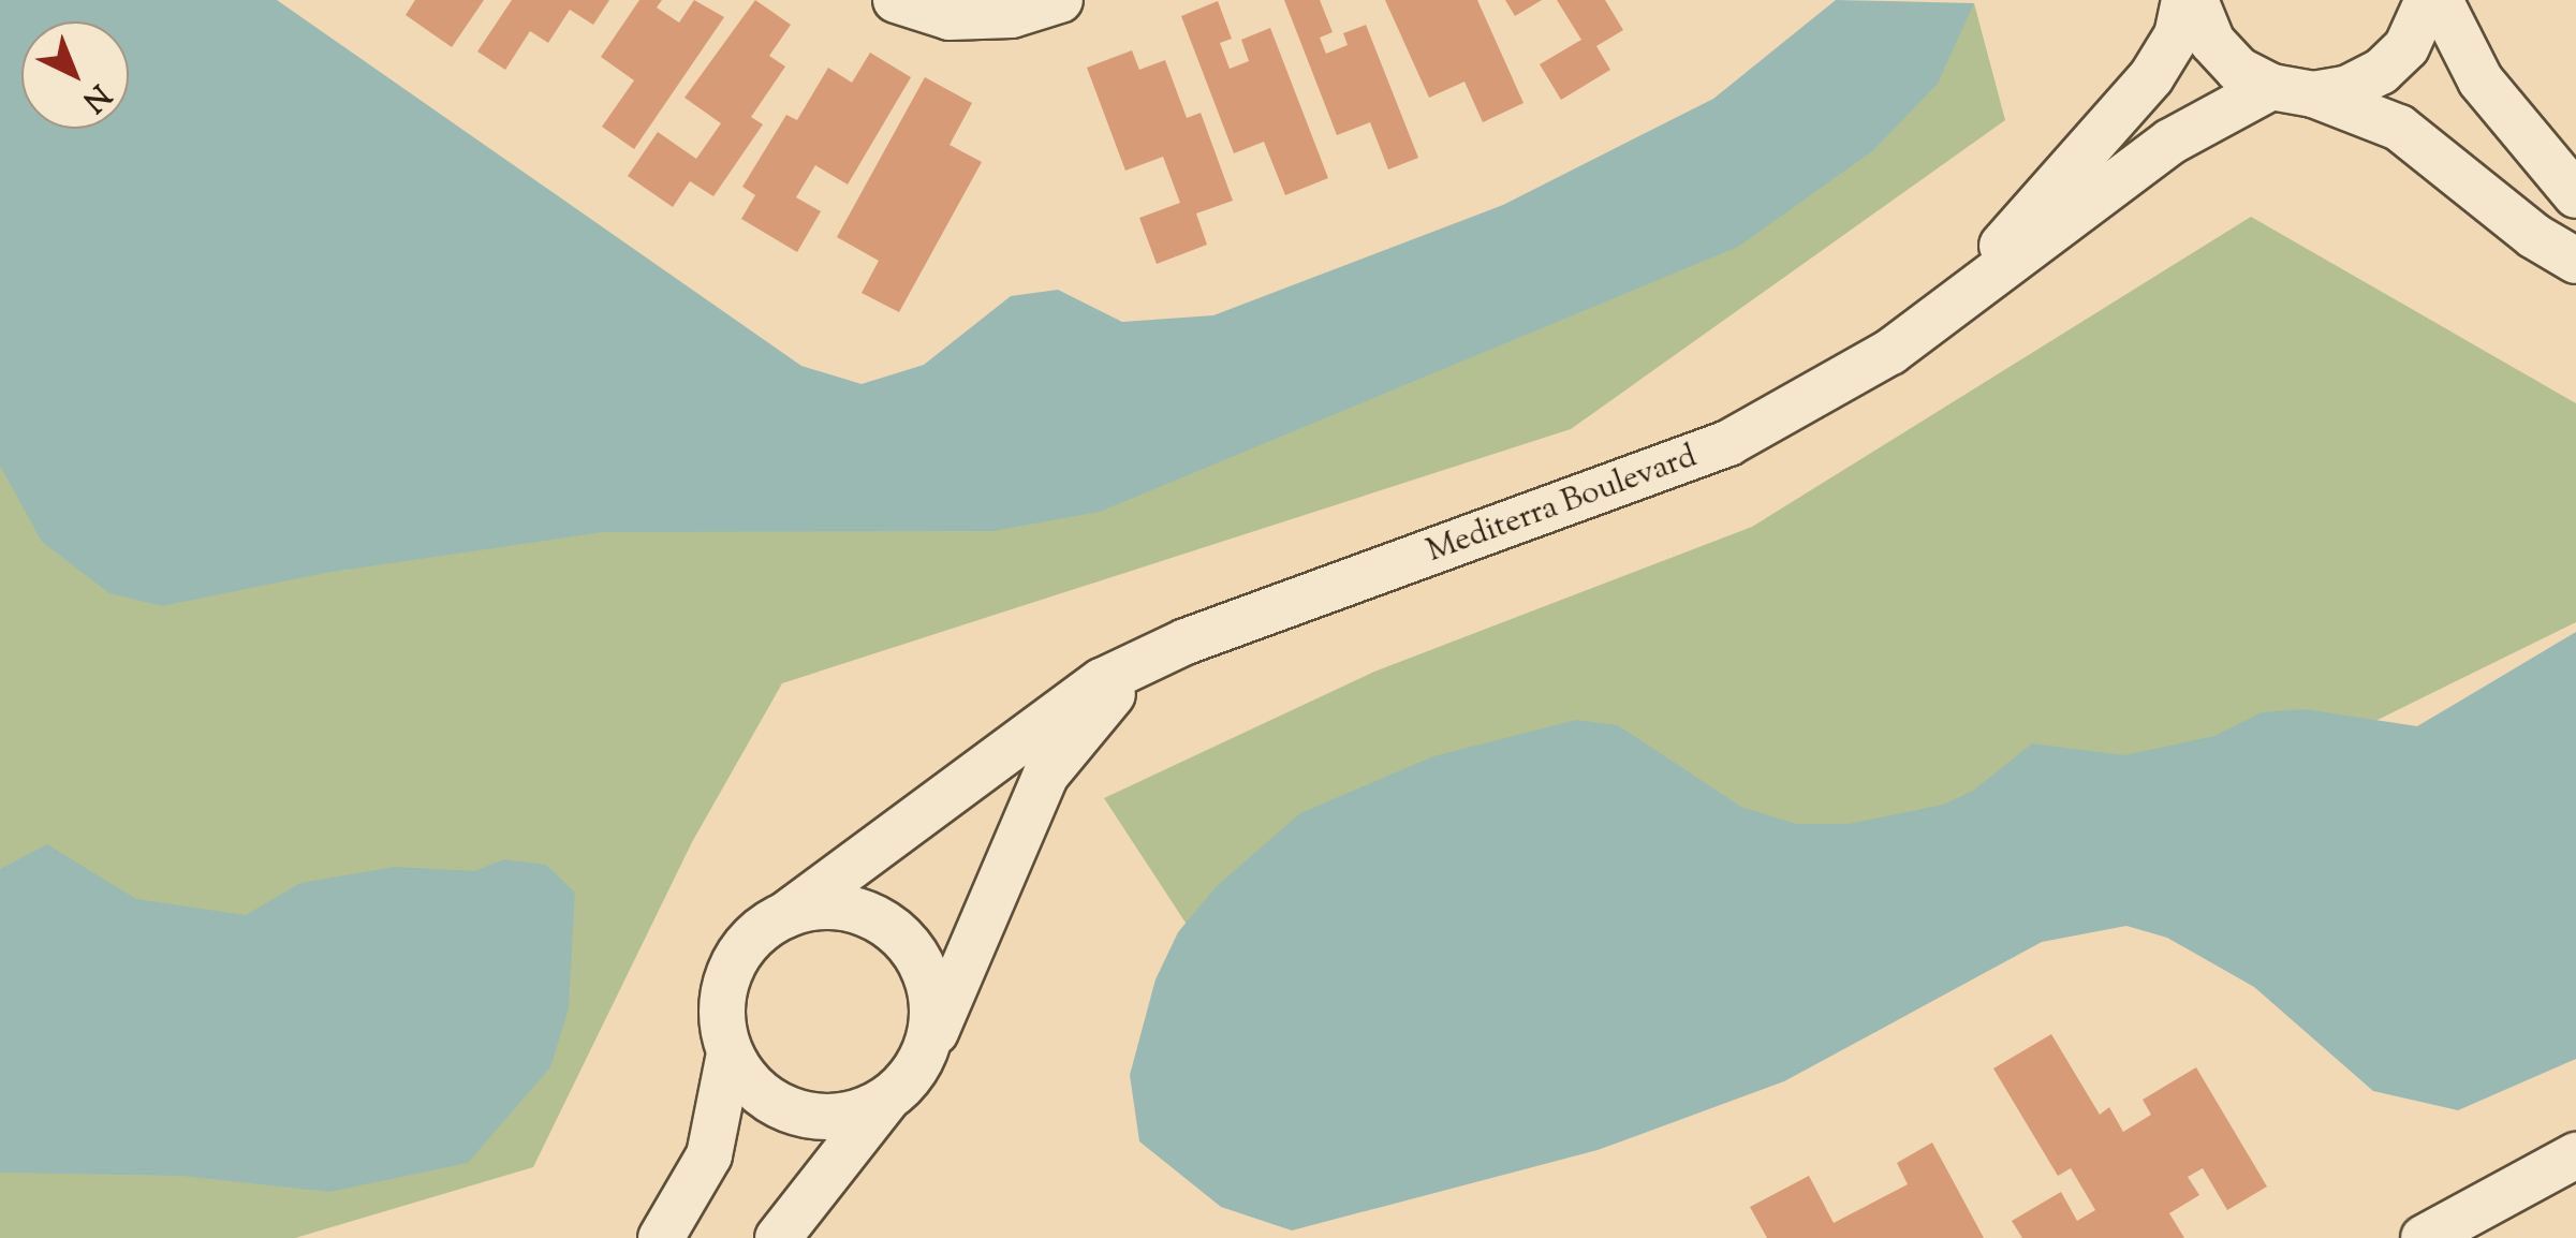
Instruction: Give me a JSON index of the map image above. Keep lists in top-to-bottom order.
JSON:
{
  "streets": {
    "street": ["Mediterra Boulevard"]
  },
  "north": "bottom right"
}
